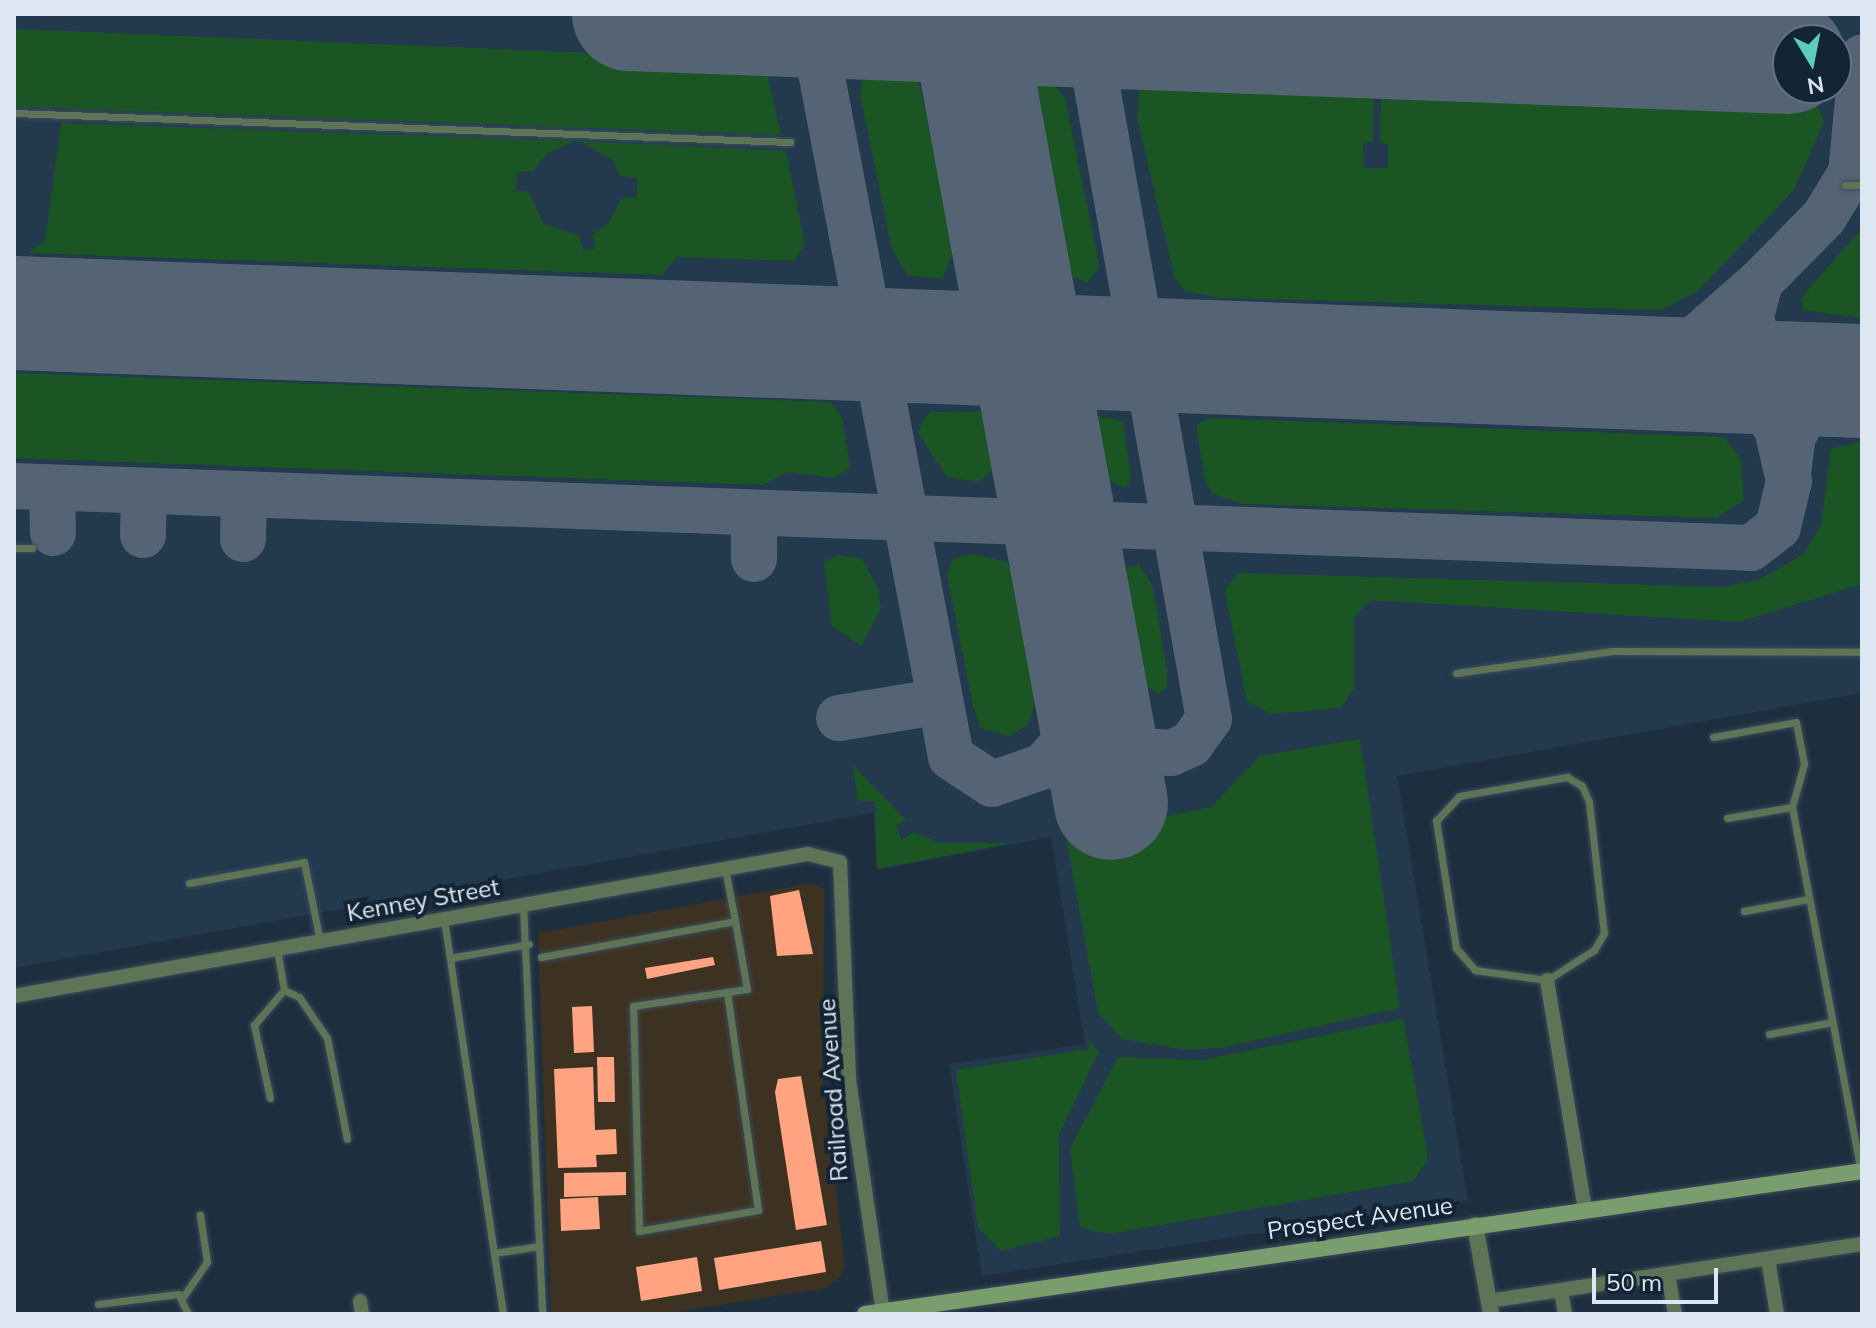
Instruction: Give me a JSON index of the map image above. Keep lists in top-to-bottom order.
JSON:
{
  "streets": {
    "main road": ["Prospect Avenue"],
    "street": ["Kenney Street", "Railroad Avenue"]
  },
  "crossings": [
    ["Kenney Street", "Railroad Avenue"],
    ["Railroad Avenue", "Prospect Avenue"]
  ],
  "scale_bar": "50 m",
  "north": "bottom"
}
